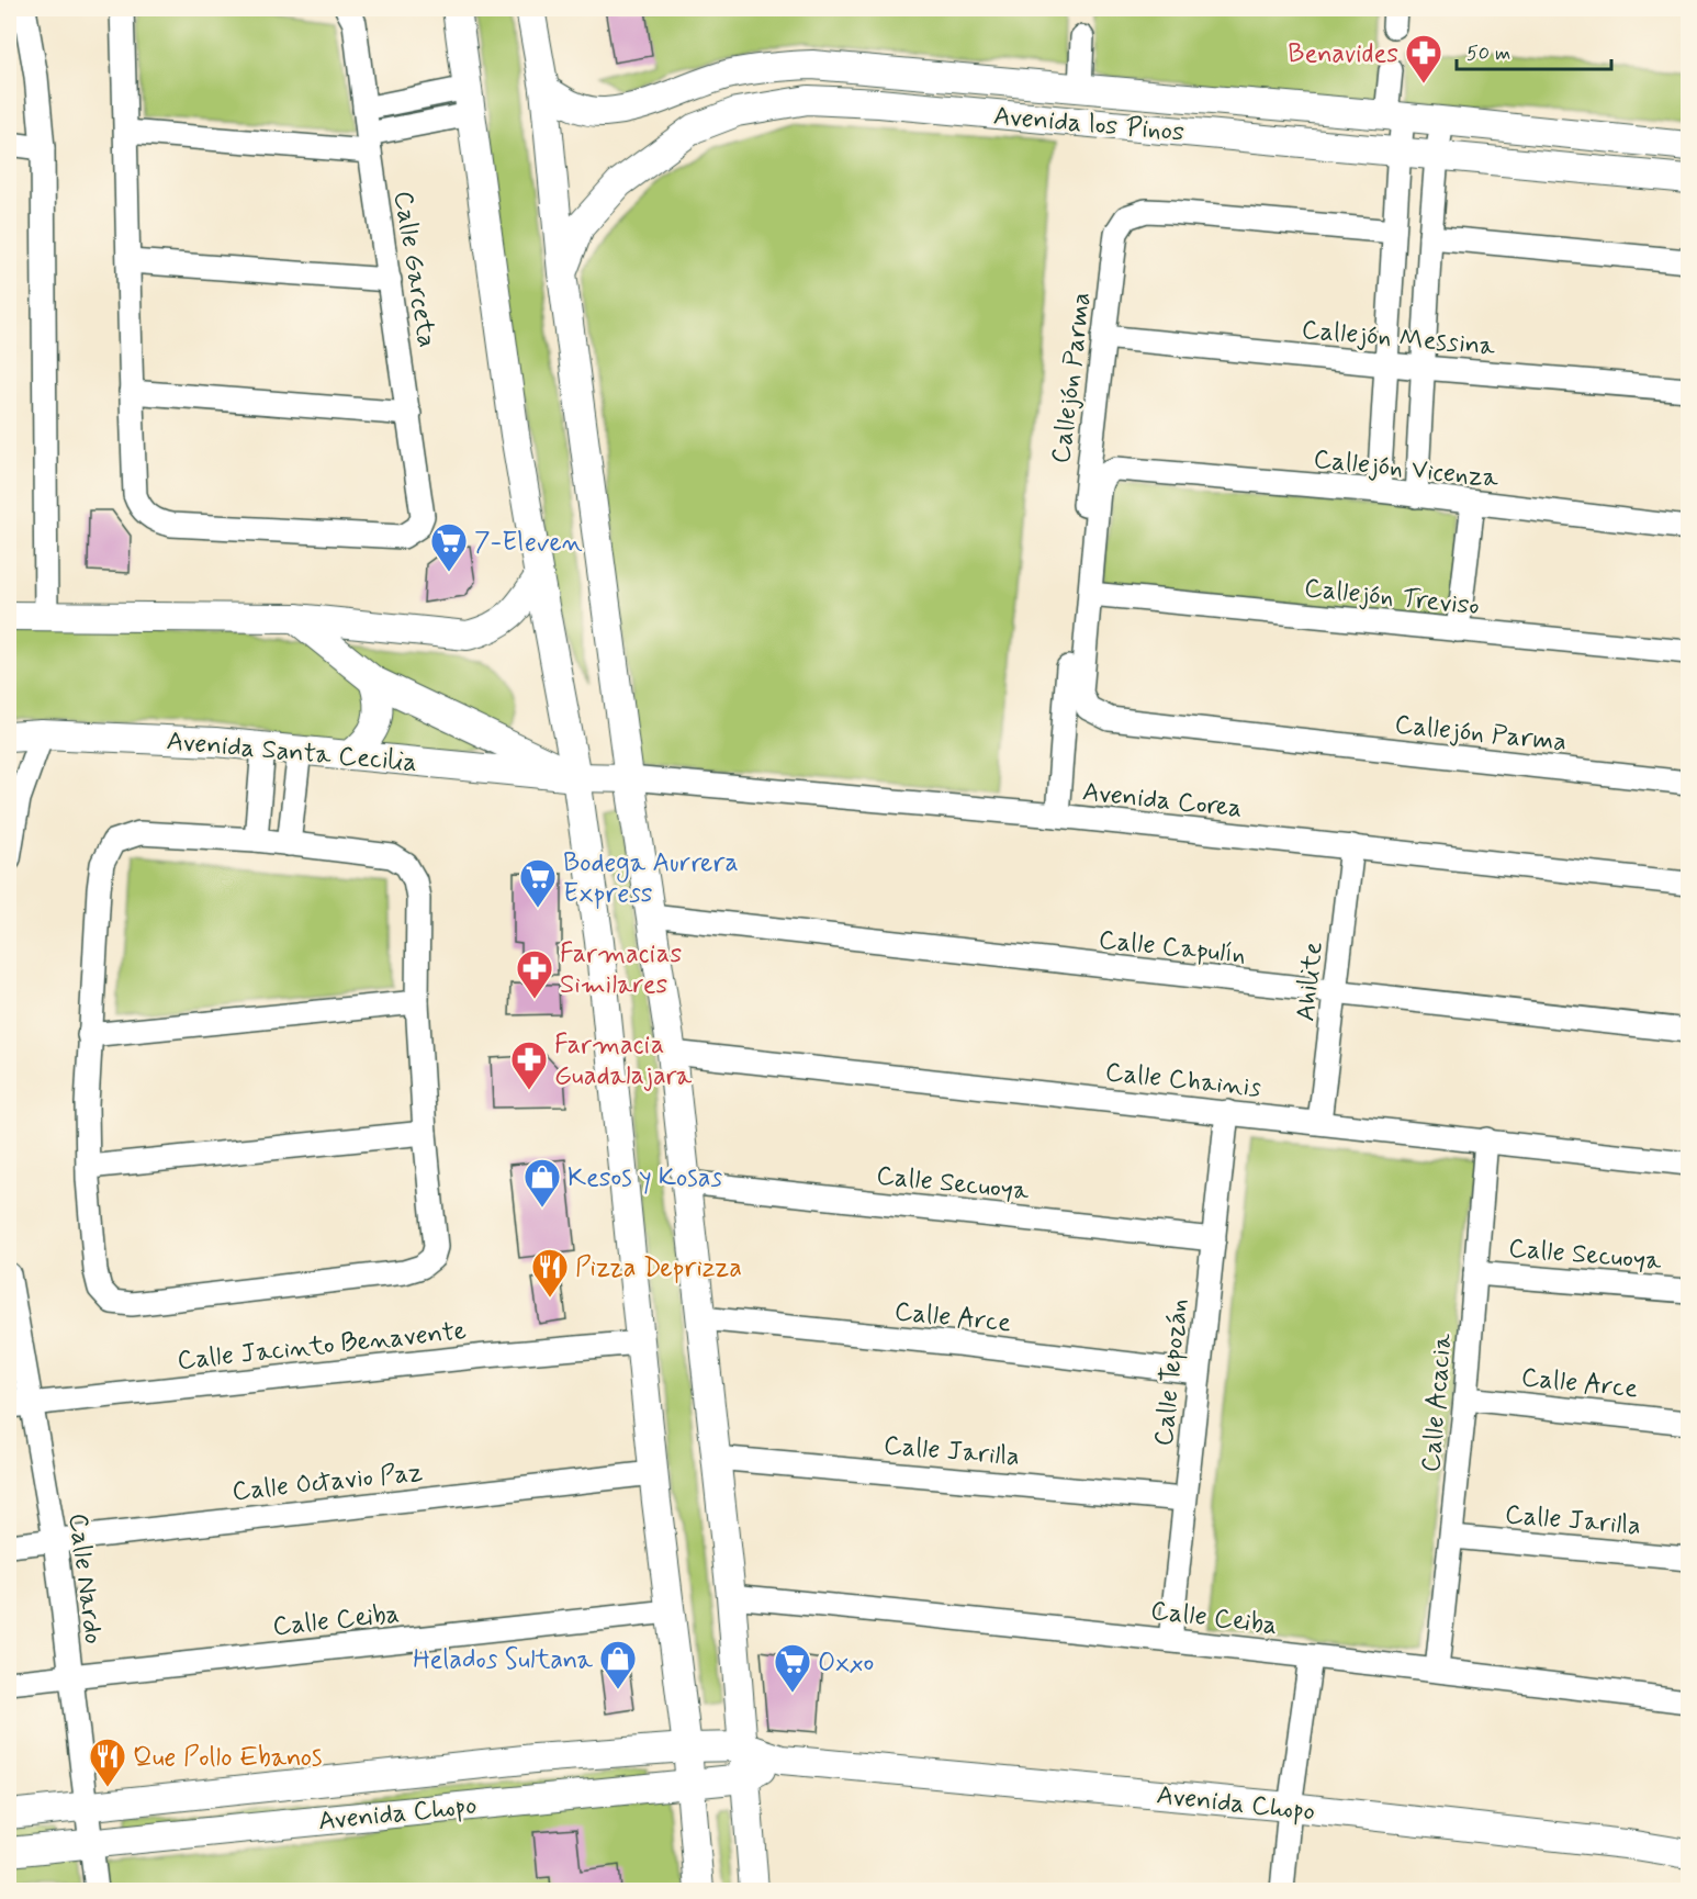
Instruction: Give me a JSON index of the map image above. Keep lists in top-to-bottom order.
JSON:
{
  "streets": {
    "street": [
      "Avenida los Pinos",
      "Calle Garceta",
      "Callejón Messina",
      "Callejón Parma",
      "Callejón Vicenza",
      "Callejón Treviso",
      "Avenida Santa Cecilia",
      "Avenida Corea",
      "Calle Capulín",
      "Ahilite",
      "Calle Chainis",
      "Calle Secuoya",
      "Calle Arce",
      "Calle Jacinto Benavente",
      "Calle Tepozán",
      "Calle Acacia",
      "Calle Jarilla",
      "Calle Octavio Paz",
      "Calle Nardo",
      "Calle Ceiba",
      "Avenida Chopo"
    ]
  },
  "crossings": [
    ["Callejón Messina", "Callejón Parma"],
    ["Callejón Parma", "Callejón Vicenza"],
    ["Callejón Parma", "Callejón Treviso"],
    ["Callejón Parma", "Avenida Corea"],
    ["Callejón Vicenza", "Callejón Treviso"],
    ["Avenida Santa Cecilia", "Avenida Corea"],
    ["Avenida Corea", "Ahilite"],
    ["Calle Capulín", "Ahilite"],
    ["Ahilite", "Calle Chainis"],
    ["Calle Chainis", "Calle Tepozán"],
    ["Calle Chainis", "Calle Acacia"],
    ["Calle Secuoya", "Calle Tepozán"],
    ["Calle Secuoya", "Calle Acacia"],
    ["Calle Arce", "Calle Tepozán"],
    ["Calle Arce", "Calle Acacia"],
    ["Calle Jacinto Benavente", "Calle Nardo"],
    ["Calle Tepozán", "Calle Jarilla"],
    ["Calle Tepozán", "Calle Ceiba"],
    ["Calle Acacia", "Calle Jarilla"],
    ["Calle Acacia", "Calle Ceiba"],
    ["Calle Octavio Paz", "Calle Nardo"],
    ["Calle Nardo", "Calle Ceiba"],
    ["Calle Nardo", "Avenida Chopo"]
  ],
  "places": {
    "pharmacy": ["Benavides", "Farmacias Similares", "Farmacia Guadalajara"],
    "supermarket": ["7-Eleven", "Bodega Aurrera Express", "Oxxo"],
    "shop": ["Kesos y Kosas", "Helados Sultana"],
    "restaurant": ["Pizza Deprizza", "Que Pollo Ebanos"]
  },
  "scale_bar": "50 m"
}
